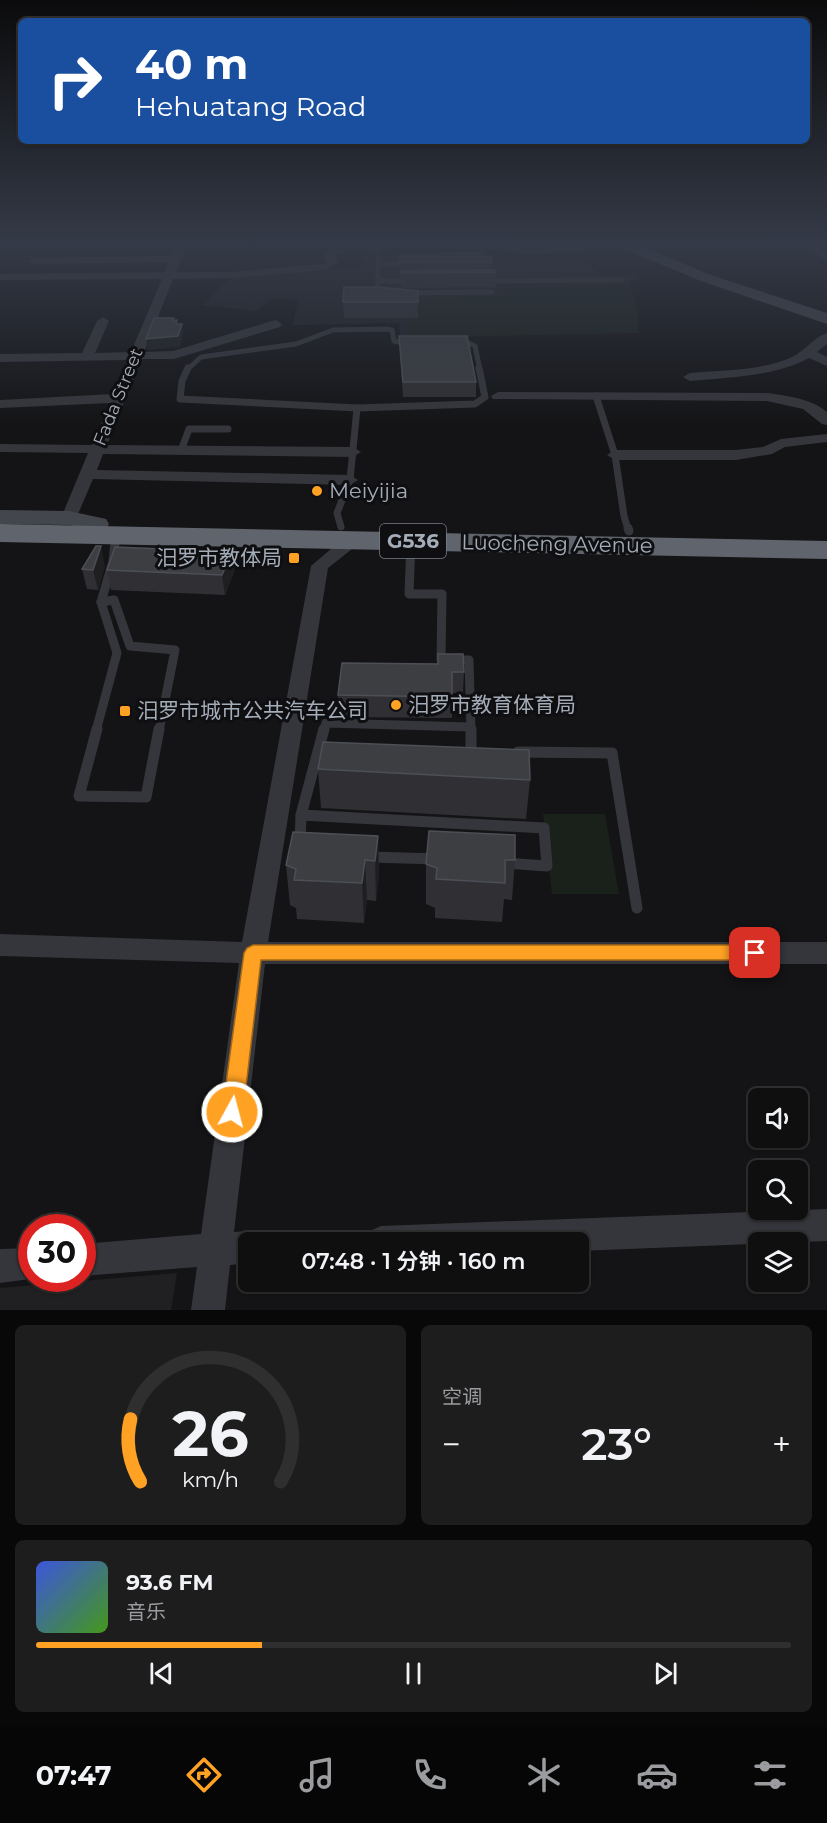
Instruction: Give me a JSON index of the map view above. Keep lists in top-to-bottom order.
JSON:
{
  "streets": {
    "highway": ["G536", "Luocheng Avenue"],
    "street": ["Fada Street"]
  },
  "places": {
    "other": ["Meiyijia", "汨罗市教育体育局"],
    "transit": ["汨罗市教体局", "汨罗市城市公共汽车公司"]
  },
  "page": {
    "turn": ["40 m", "Hehuatang Road"],
    "limit": "30",
    "trip": "07:48 · 1 分钟 · 160 m",
    "tile": "空调",
    "heat": ["−", "23°", "+"],
    "song": ["93.6 FM", "音乐"],
    "tabs": "07:47",
    "gauge": ["26", "km/h"]
  }
}
